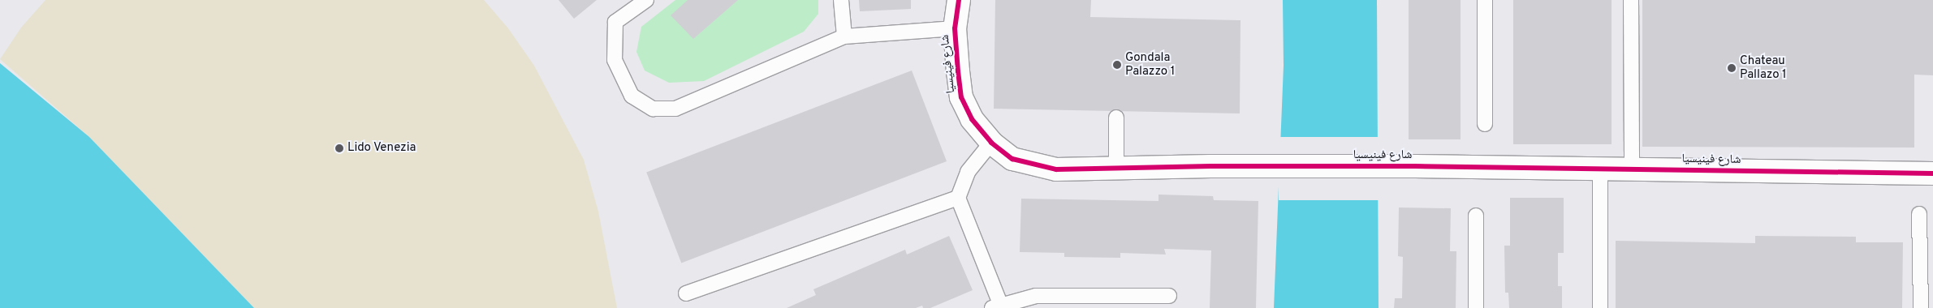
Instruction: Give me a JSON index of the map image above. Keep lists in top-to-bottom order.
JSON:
{
  "streets": {
    "street": ["شارع فينيسيا"]
  },
  "places": ["Gondala Palazzo 1", "Chateau Pallazo 1", "Lido Venezia"]
}
